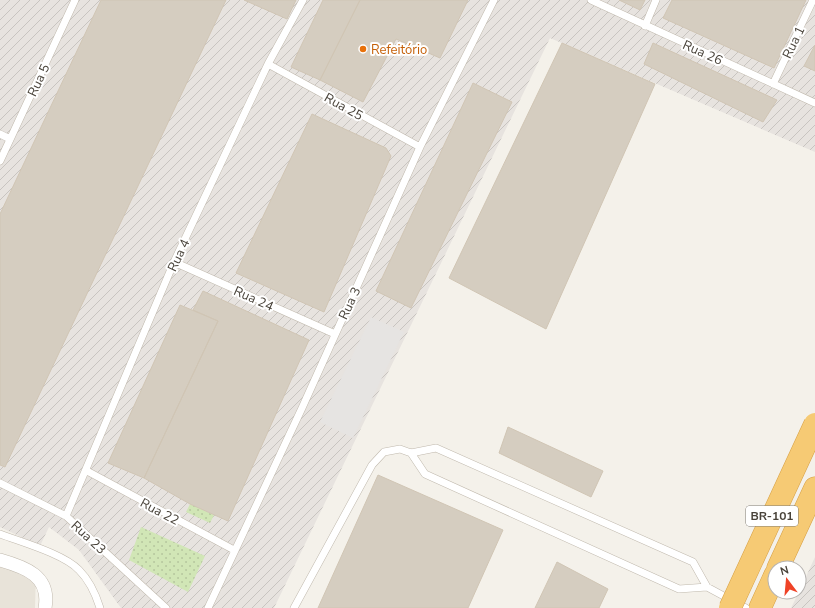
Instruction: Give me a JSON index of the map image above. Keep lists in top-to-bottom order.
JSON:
{
  "streets": {
    "highway": ["BR-101"],
    "lane": [
      "Rua 1",
      "Rua 26",
      "Rua 5",
      "Rua 25",
      "Rua 4",
      "Rua 24",
      "Rua 3",
      "Rua 22",
      "Rua 23"
    ]
  },
  "crossings": [
    ["Rua 1", "Rua 26"],
    ["Rua 25", "Rua 4"],
    ["Rua 25", "Rua 3"],
    ["Rua 4", "Rua 24"],
    ["Rua 4", "Rua 22"],
    ["Rua 4", "Rua 23"],
    ["Rua 24", "Rua 3"],
    ["Rua 3", "Rua 22"]
  ],
  "places": ["Refeitório"],
  "north": "top"
}
